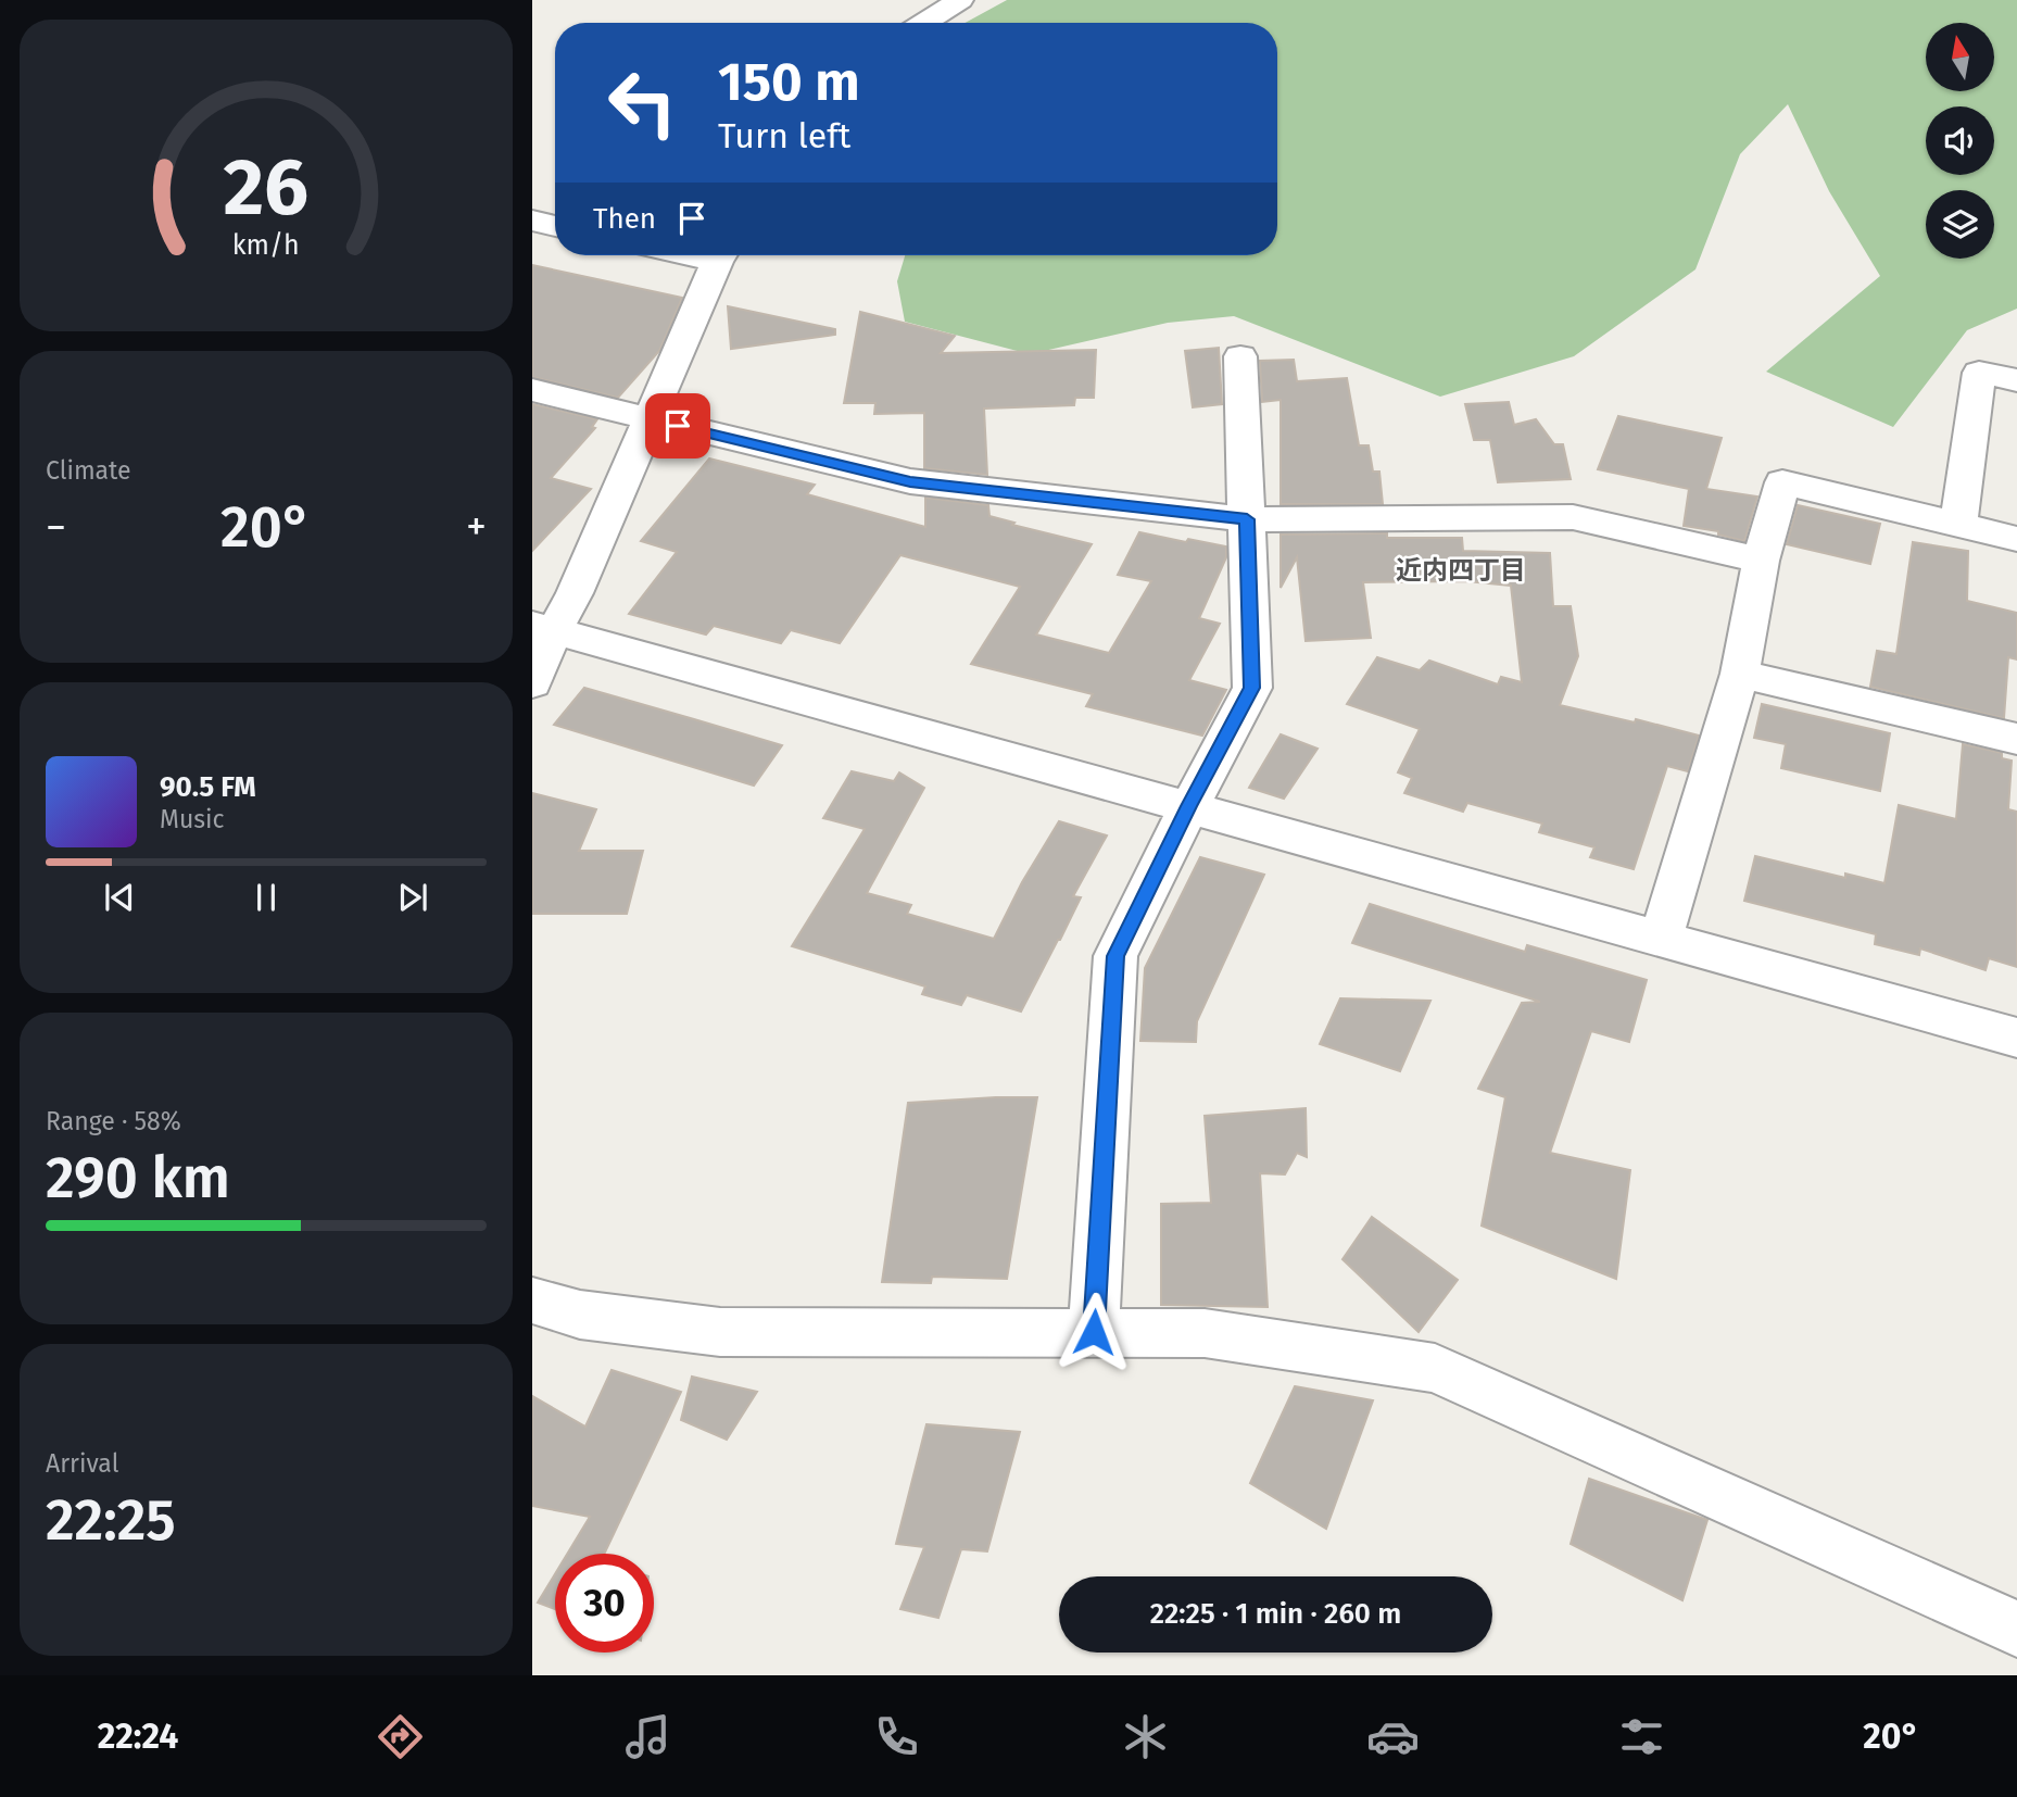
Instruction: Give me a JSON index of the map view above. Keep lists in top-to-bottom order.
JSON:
{
  "districts": ["近内四丁目"],
  "north": "top",
  "page": {
    "turn": ["150 m", "Turn left"],
    "then": "Then",
    "tile": [
      "Climate",
      ["Range · 58%", "290 km"],
      ["Arrival", "22:25"]
    ],
    "heat": ["−", "20°", "+"],
    "song": ["90.5 FM", "Music"],
    "limit": "30",
    "trip": "22:25 · 1 min · 260 m",
    "tabs": ["22:24", "20°"],
    "gauge": ["26", "km/h"]
  }
}
